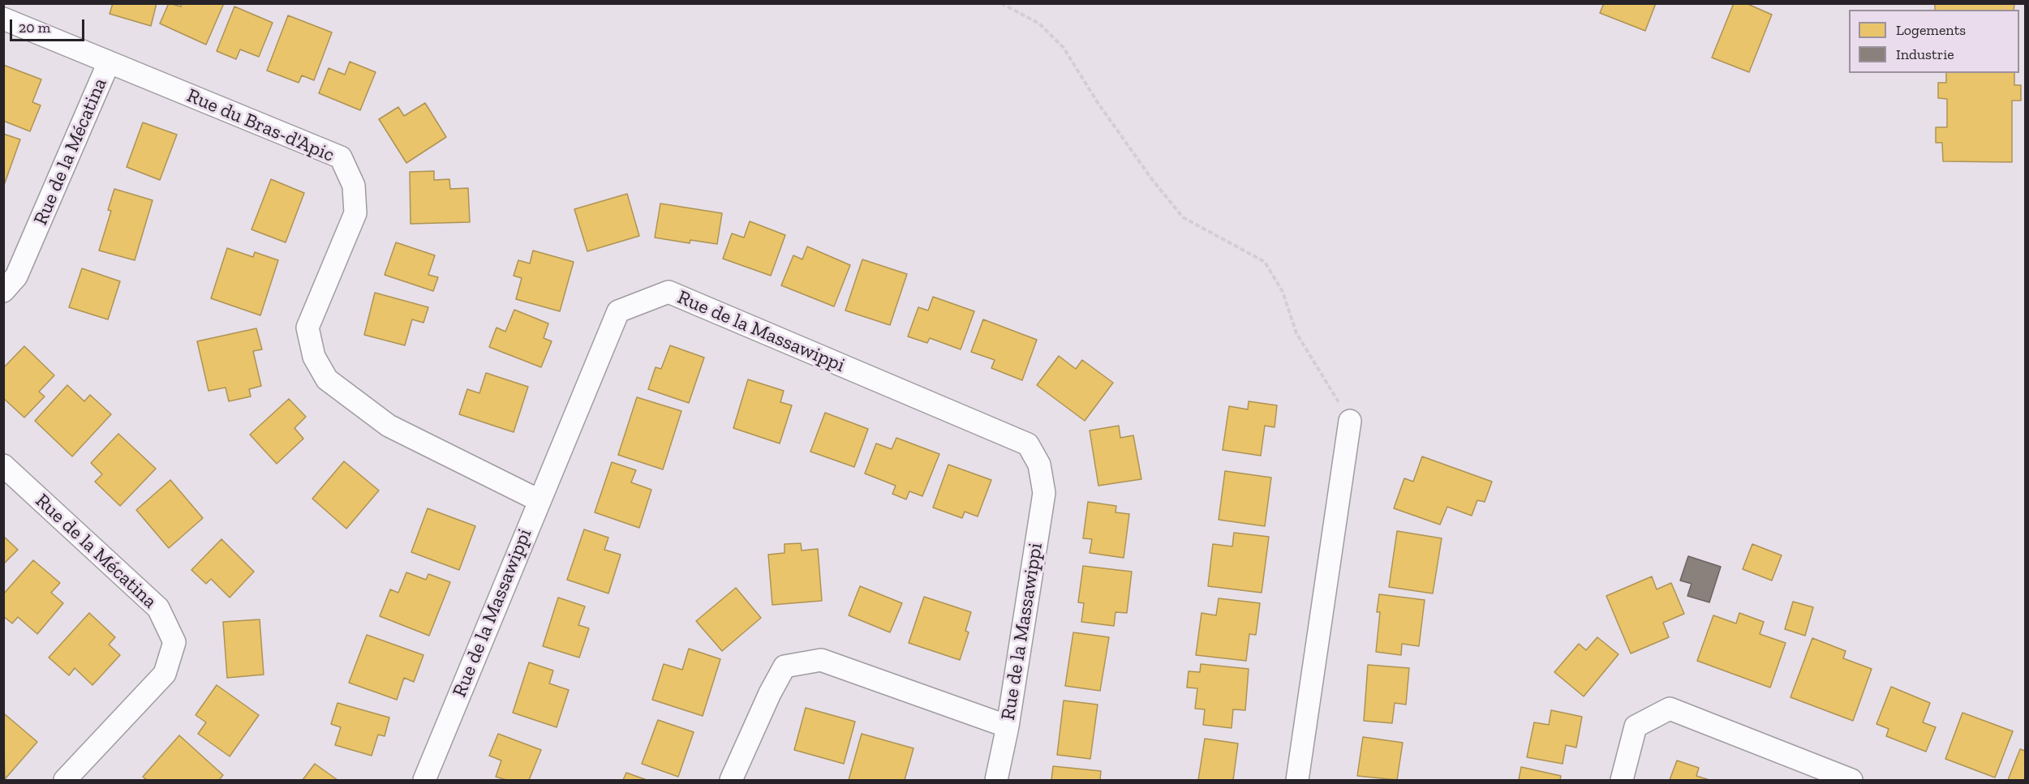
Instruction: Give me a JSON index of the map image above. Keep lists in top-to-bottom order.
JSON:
{
  "streets": {
    "street": ["Rue du Bras-d'Apic", "Rue de la Mécatina", "Rue de la Massawippi"]
  },
  "crossings": [
    ["Rue du Bras-d'Apic", "Rue de la Mécatina"],
    ["Rue du Bras-d'Apic", "Rue de la Massawippi"]
  ],
  "legend": ["Logements", "Industrie"],
  "scale_bar": "20 m"
}
